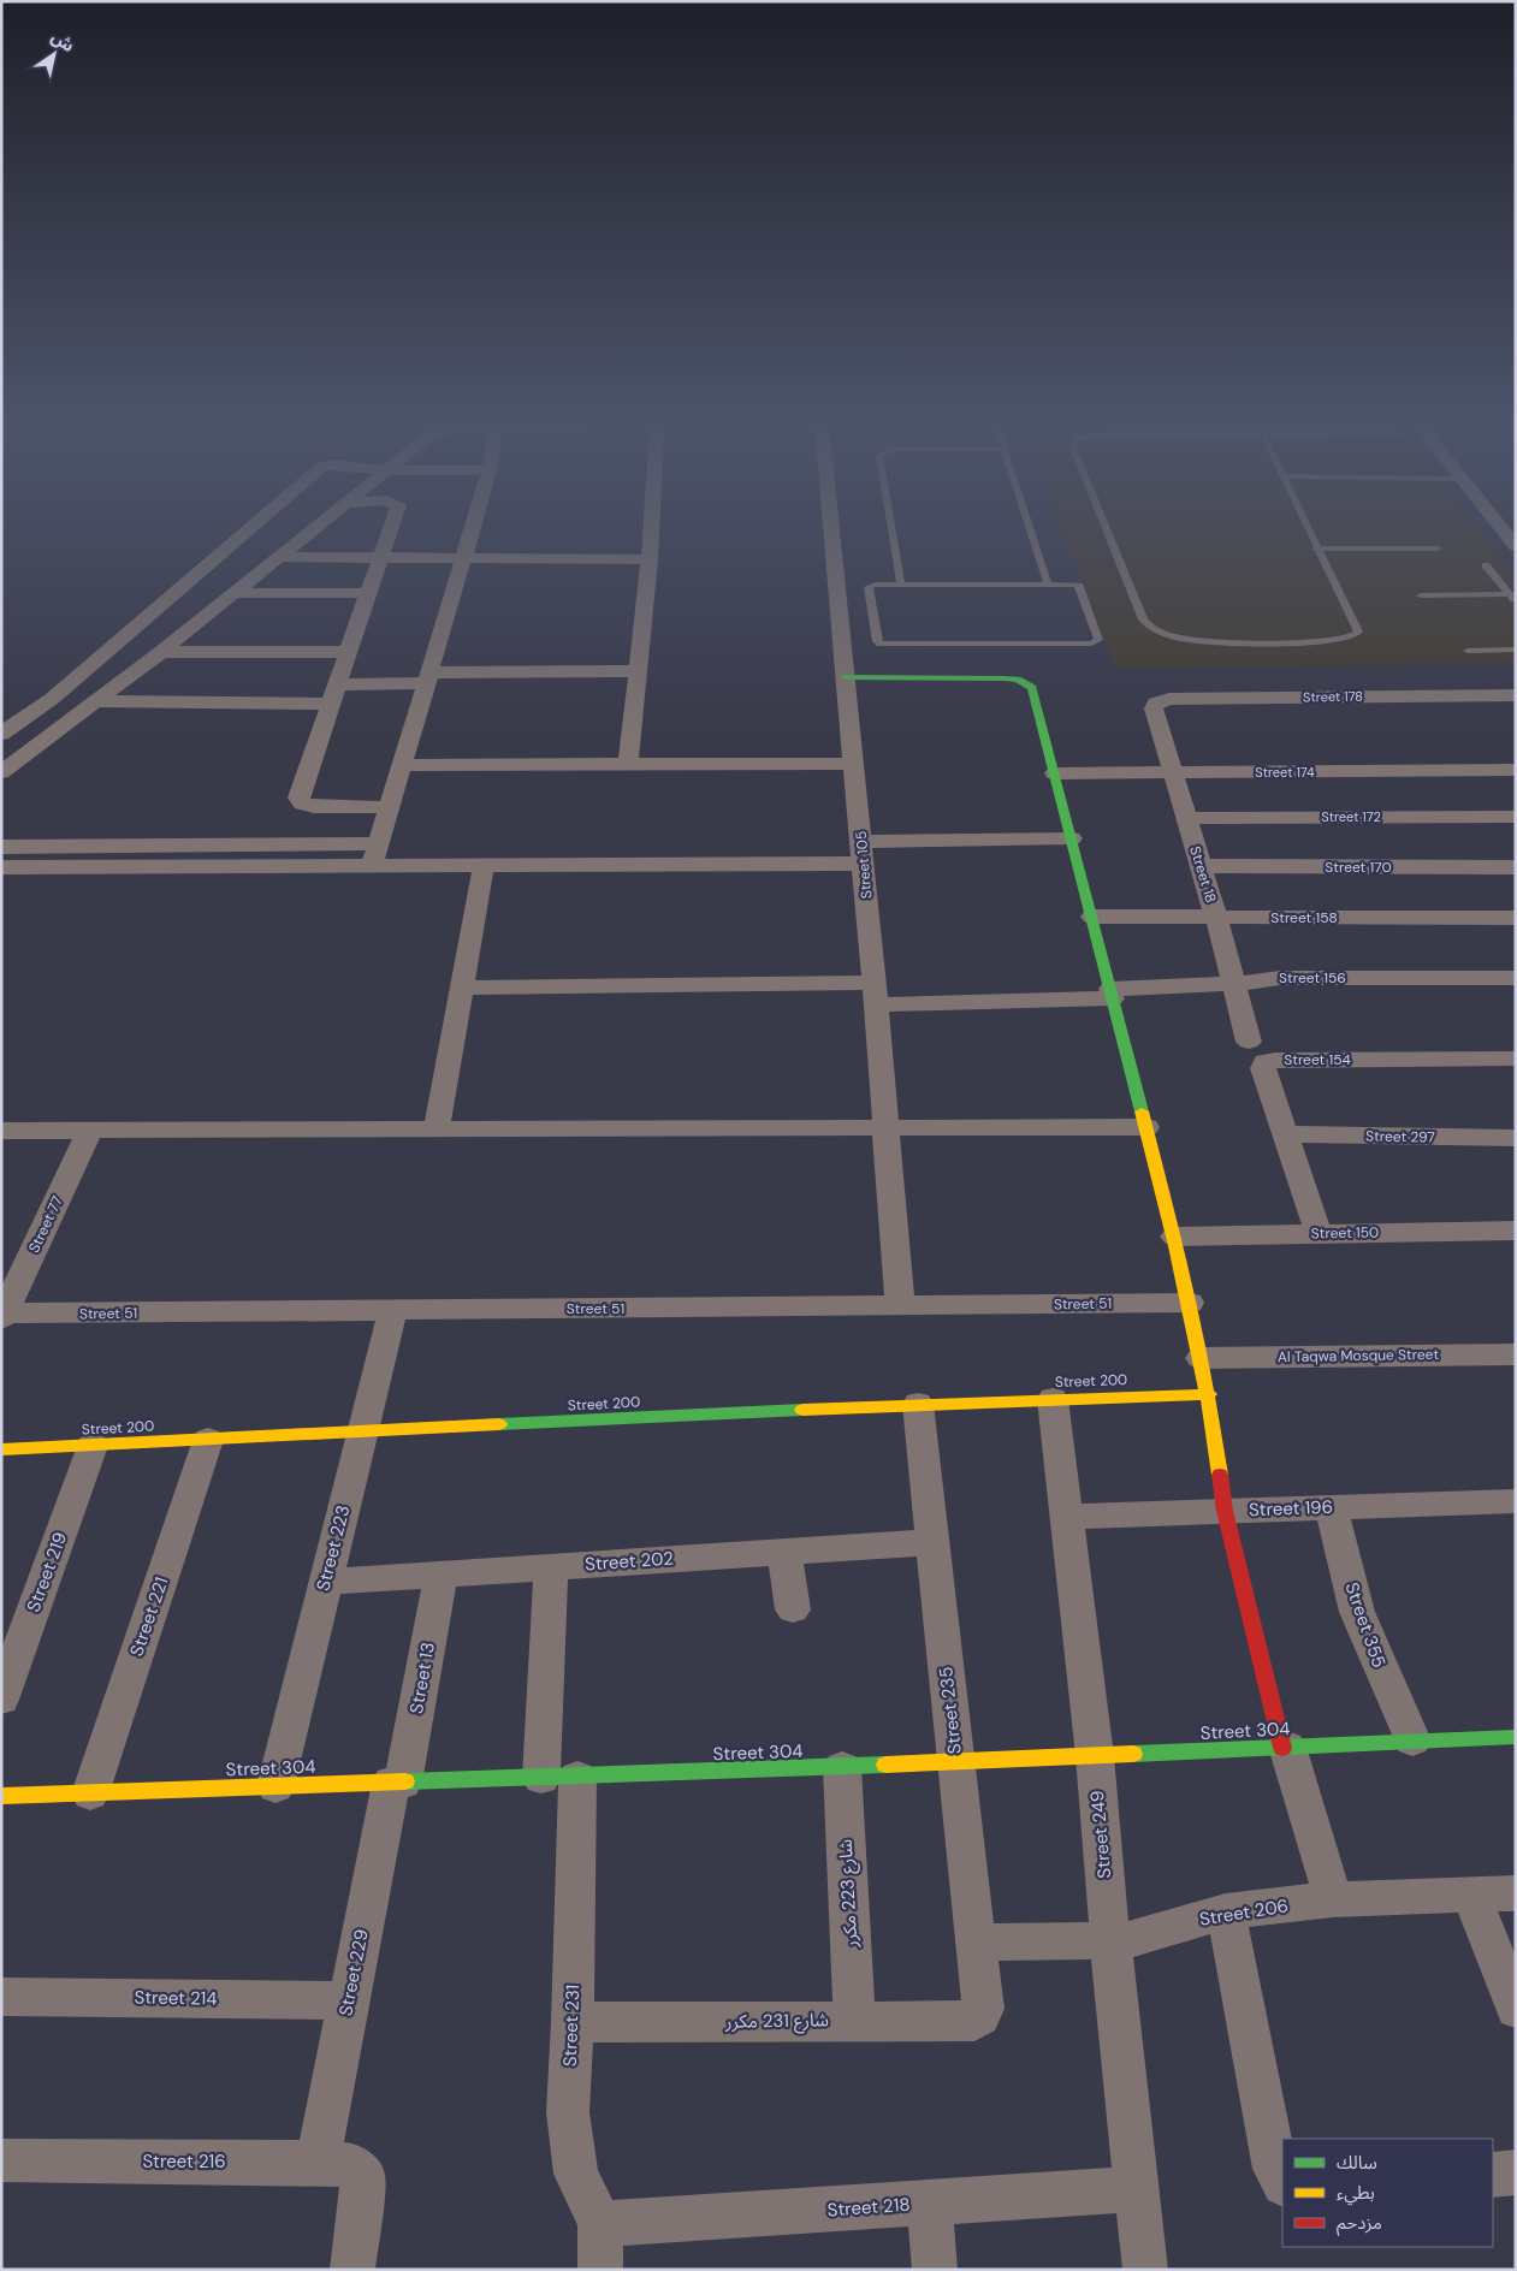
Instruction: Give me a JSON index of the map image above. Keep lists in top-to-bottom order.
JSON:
{
  "streets": {
    "street": [
      "Street 178",
      "Street 174",
      "Street 172",
      "Street 105",
      "Street 170",
      "Street 18",
      "Street 158",
      "Street 156",
      "Street 154",
      "Street 297",
      "Street 77",
      "Street 150",
      "Street 51",
      "Al Taqwa Mosque Street",
      "Street 200",
      "Street 196",
      "Street 223",
      "Street 202",
      "Street 219",
      "Street 221",
      "Street 355",
      "Street 13",
      "Street 235",
      "Street 304",
      "Street 249",
      "شارع 223 مكرر",
      "Street 206",
      "Street 229",
      "Street 214",
      "شارع 231 مكرر",
      "Street 231",
      "Street 216",
      "Street 218"
    ]
  },
  "crossings": [
    ["Street 178", "Street 18"],
    ["Street 174", "Street 18"],
    ["Street 172", "Street 18"],
    ["Street 105", "Street 156"],
    ["Street 105", "Street 51"],
    ["Street 170", "Street 18"],
    ["Street 18", "Street 158"],
    ["Street 18", "Street 156"],
    ["Street 154", "Street 297"],
    ["Street 154", "Street 150"],
    ["Street 77", "Street 51"],
    ["Street 51", "Street 223"],
    ["Street 200", "Street 223"],
    ["Street 200", "Street 219"],
    ["Street 200", "Street 221"],
    ["Street 200", "Street 235"],
    ["Street 200", "Street 249"],
    ["Street 196", "Street 355"],
    ["Street 196", "Street 249"],
    ["Street 223", "Street 202"],
    ["Street 223", "Street 304"],
    ["Street 202", "Street 13"],
    ["Street 202", "Street 235"],
    ["Street 202", "Street 231"],
    ["Street 221", "Street 304"],
    ["Street 355", "Street 304"],
    ["Street 13", "Street 304"],
    ["Street 13", "Street 229"],
    ["Street 235", "Street 304"],
    ["Street 235", "Street 206"],
    ["Street 235", "شارع 231 مكرر"],
    ["Street 304", "Street 249"],
    ["Street 304", "شارع 223 مكرر"],
    ["Street 304", "Street 229"],
    ["Street 304", "Street 231"],
    ["Street 249", "Street 206"],
    ["Street 249", "Street 218"],
    ["شارع 223 مكرر", "شارع 231 مكرر"],
    ["Street 229", "Street 214"],
    ["Street 229", "Street 216"],
    ["شارع 231 مكرر", "Street 231"],
    ["Street 231", "Street 218"]
  ],
  "legend": ["سالك", "بطيء", "مزدحم"],
  "north": "top right"
}
